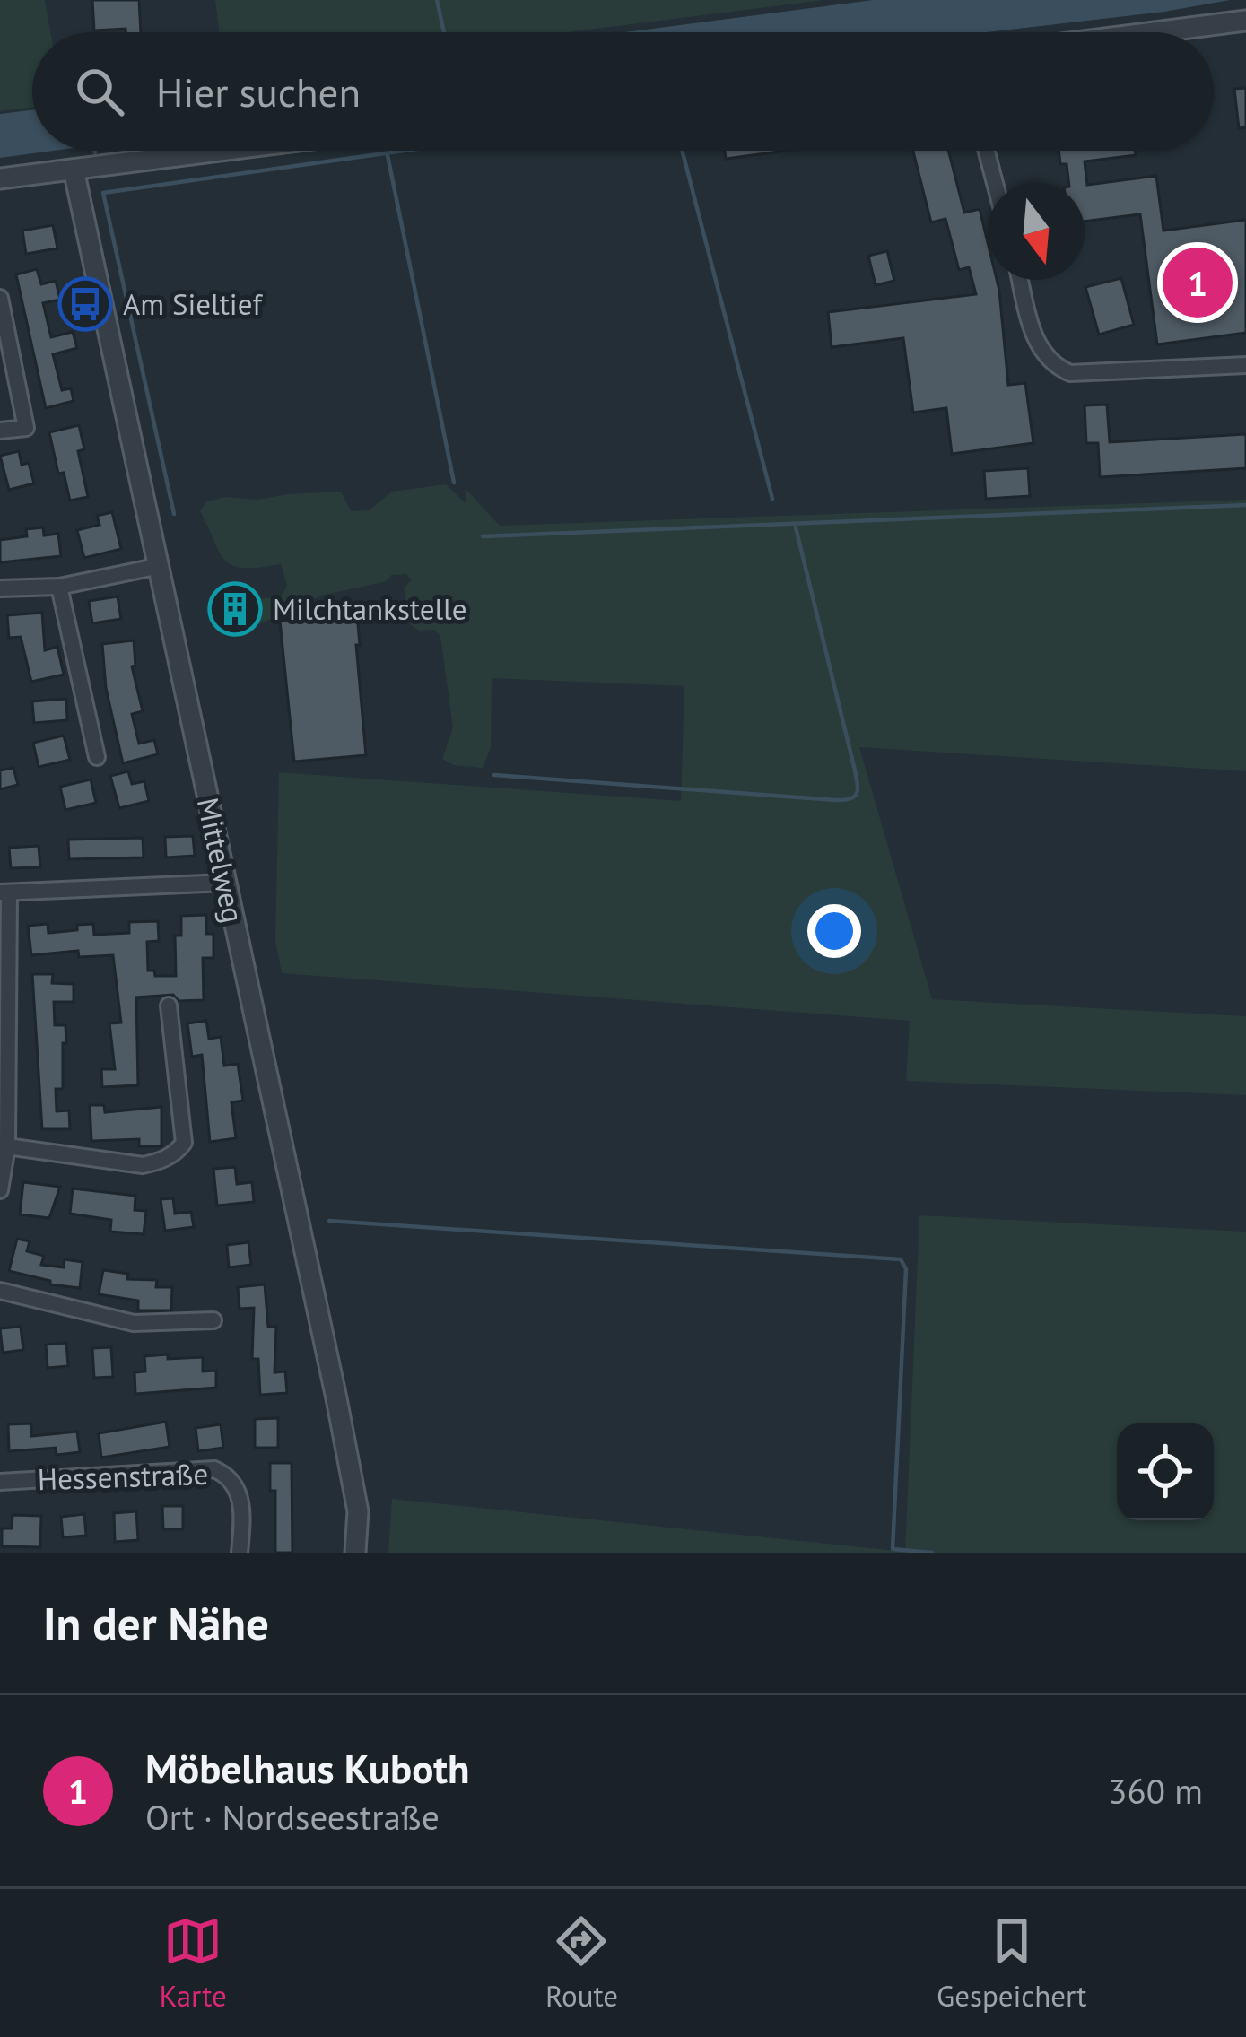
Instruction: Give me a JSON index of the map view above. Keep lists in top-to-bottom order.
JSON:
{
  "streets": {
    "street": ["Mittelweg", "Hessenstraße"]
  },
  "places": {
    "bus stop": ["Am Sieltief"],
    "building": ["Milchtankstelle"]
  },
  "north": "bottom",
  "page": {
    "search": "Hier suchen",
    "pins": "1",
    "heading": "In der Nähe",
    "list": [
      {
        "mark": "1",
        "name": "Möbelhaus Kuboth",
        "note": "Ort · Nordseestraße",
        "value": "360 m"
      }
    ],
    "nav": ["Karte", "Route", "Gespeichert"]
  }
}
